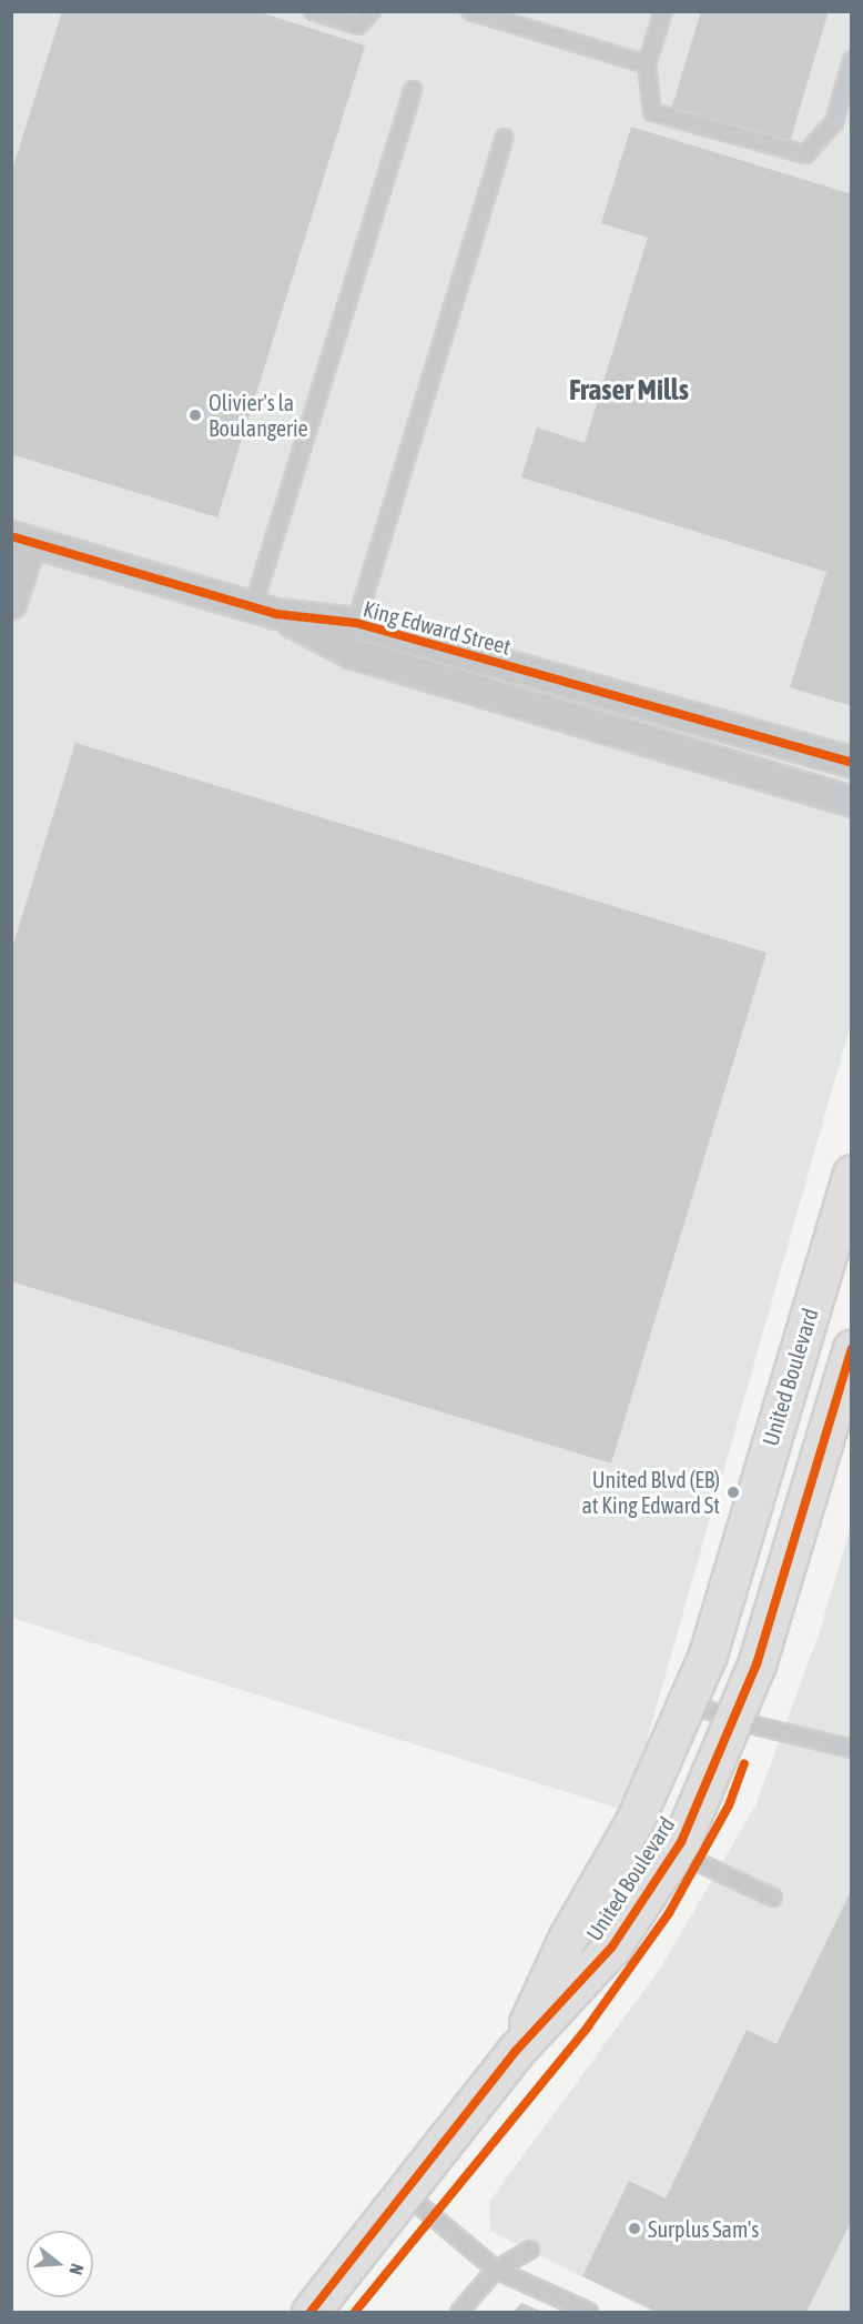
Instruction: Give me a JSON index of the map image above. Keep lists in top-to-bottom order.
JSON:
{
  "streets": {
    "main road": ["United Boulevard"],
    "street": ["King Edward Street"]
  },
  "districts": ["Fraser Mills"],
  "places": ["Olivier's la Boulangerie", "United Blvd (EB) at King Edward St", "Surplus Sam's"],
  "north": "right"
}
